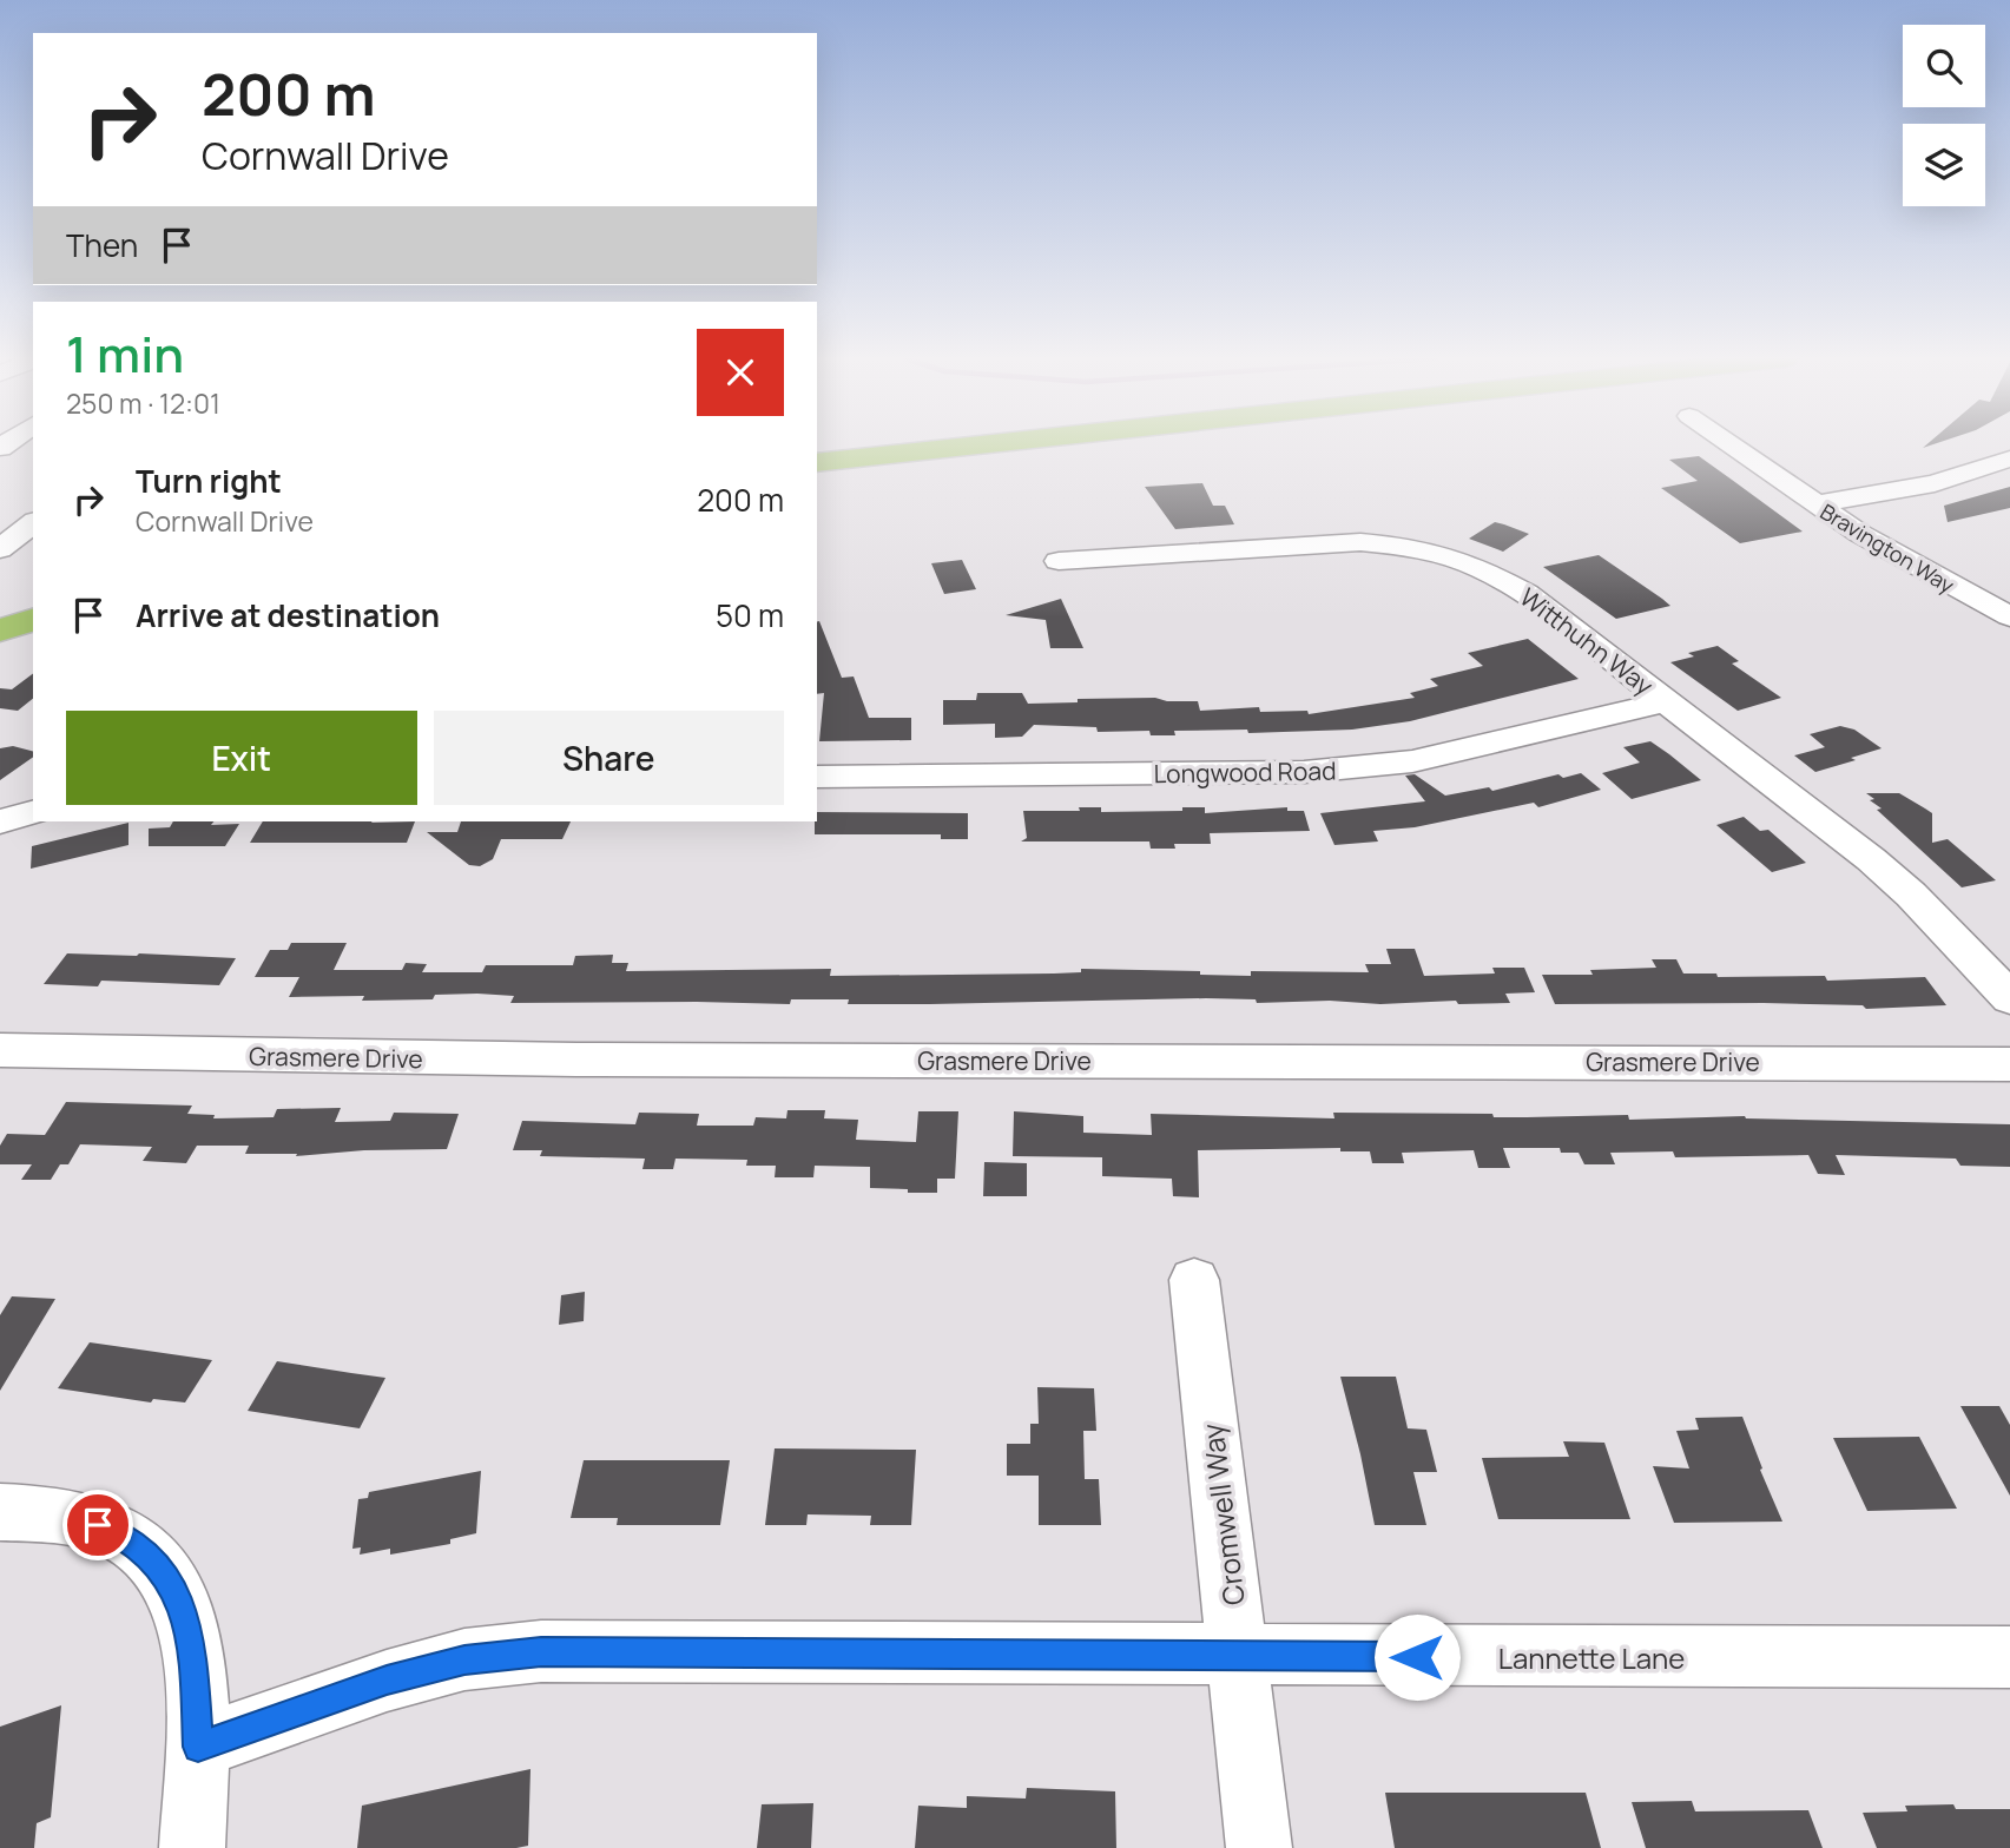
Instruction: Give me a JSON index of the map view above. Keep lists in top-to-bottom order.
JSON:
{
  "streets": {
    "street": [
      "Bravington Way",
      "Witthuhn Way",
      "Longwood Road",
      "Grasmere Drive",
      "Cromwell Way",
      "Lannette Lane"
    ]
  },
  "crossings": [
    ["Witthuhn Way", "Longwood Road"],
    ["Cromwell Way", "Lannette Lane"]
  ],
  "page": {
    "turn": ["200 m", "Cornwall Drive"],
    "then": "Then",
    "heading": ["1 min", "250 m · 12:01"],
    "list": [
      {
        "name": "Turn right",
        "note": "Cornwall Drive",
        "value": "200 m"
      },
      {
        "name": "Arrive at destination",
        "value": "50 m"
      }
    ],
    "buttons": ["Exit", "Share"]
  }
}
